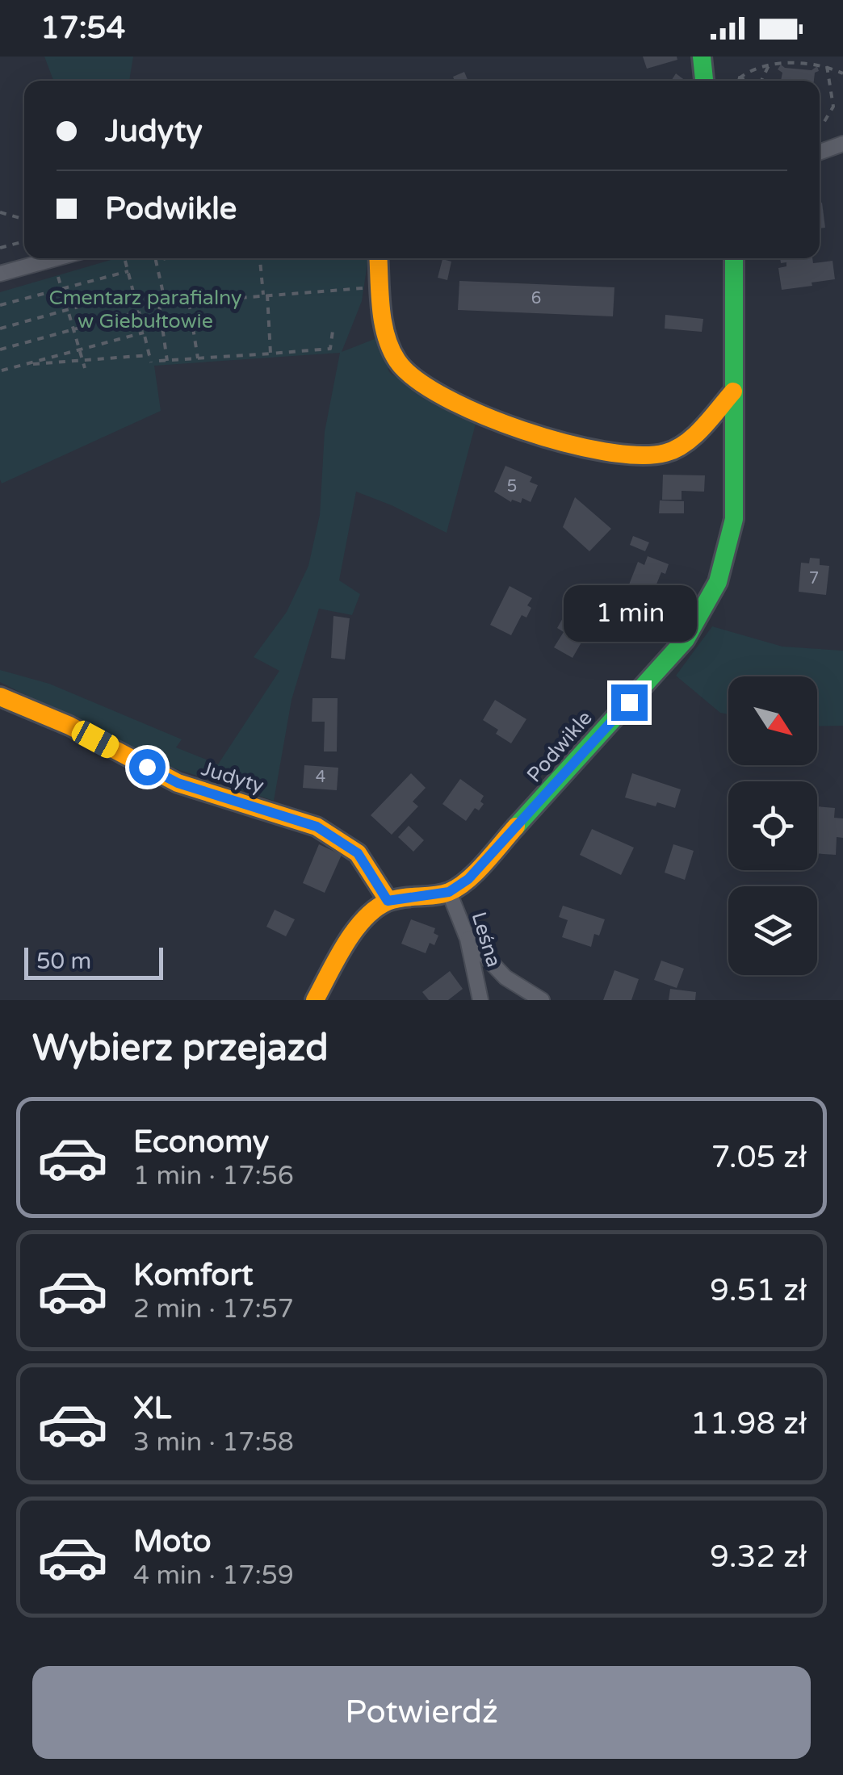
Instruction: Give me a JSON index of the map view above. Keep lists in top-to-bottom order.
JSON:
{
  "streets": {
    "street": ["Podwikle", "Judyty", "Leśna"]
  },
  "crossings": [
    ["Podwikle", "Leśna"]
  ],
  "parks": ["Cmentarz parafialny w Giebułtowie"],
  "house_numbers": [
    "6",
    "5",
    "7",
    "4"
  ],
  "scale_bar": "50 m",
  "north": "bottom right",
  "page": {
    "status": "17:54",
    "banner": ["Judyty", "Podwikle"],
    "bubble": "1 min",
    "scale": "50 m",
    "heading": "Wybierz przejazd",
    "list": [
      {
        "name": "Economy",
        "note": "1 min · 17:56",
        "value": "7.05 zł"
      },
      {
        "name": "Komfort",
        "note": "2 min · 17:57",
        "value": "9.51 zł"
      },
      {
        "name": "XL",
        "note": "3 min · 17:58",
        "value": "11.98 zł"
      },
      {
        "name": "Moto",
        "note": "4 min · 17:59",
        "value": "9.32 zł"
      }
    ],
    "buttons": "Potwierdź"
  }
}
